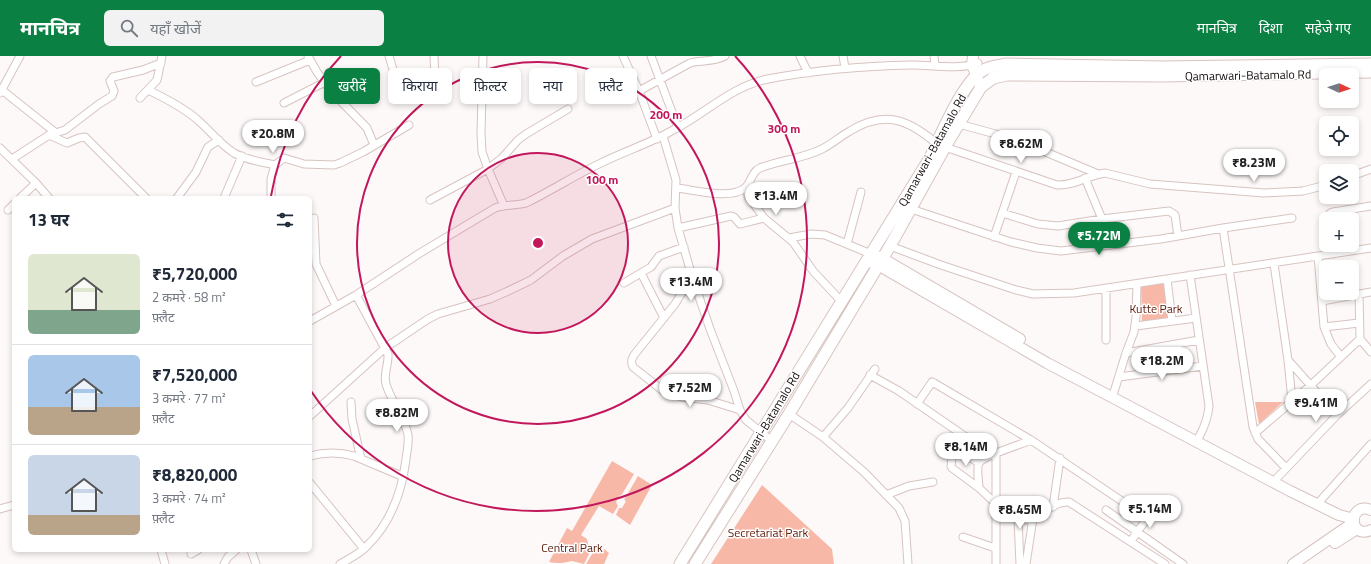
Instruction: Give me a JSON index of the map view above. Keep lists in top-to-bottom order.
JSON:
{
  "streets": {
    "main road": ["Qamarwari-Batamalo Rd"]
  },
  "parks": ["Kutte Park", "Secretariat Park", "Central Park"],
  "north": "right",
  "page": {
    "header": "मानचित्र",
    "search": "यहाँ खोजें",
    "nav": ["मानचित्र", "दिशा", "सहेजे गए"],
    "map_buttons": ["+", "−"],
    "chip": [
      "खरीदें",
      "किराया",
      "फ़िल्टर",
      "नया",
      "फ़्लैट"
    ],
    "price": [
      "₹20.8M",
      "₹8.62M",
      "₹8.23M",
      "₹13.4M",
      "₹5.72M",
      "₹13.4M",
      "₹18.2M",
      "₹7.52M",
      "₹9.41M",
      "₹8.82M",
      "₹8.14M",
      "₹5.14M",
      "₹8.45M"
    ],
    "heading": "13 घर",
    "list": [
      {
        "name": "₹5,720,000",
        "note": "2 कमरे · 58 m² · फ़्लैट"
      },
      {
        "name": "₹7,520,000",
        "note": "3 कमरे · 77 m² · फ़्लैट"
      },
      {
        "name": "₹8,820,000",
        "note": "3 कमरे · 74 m² · फ़्लैट"
      }
    ]
  },
  "rings": ["200 m", "300 m", "100 m"]
}
